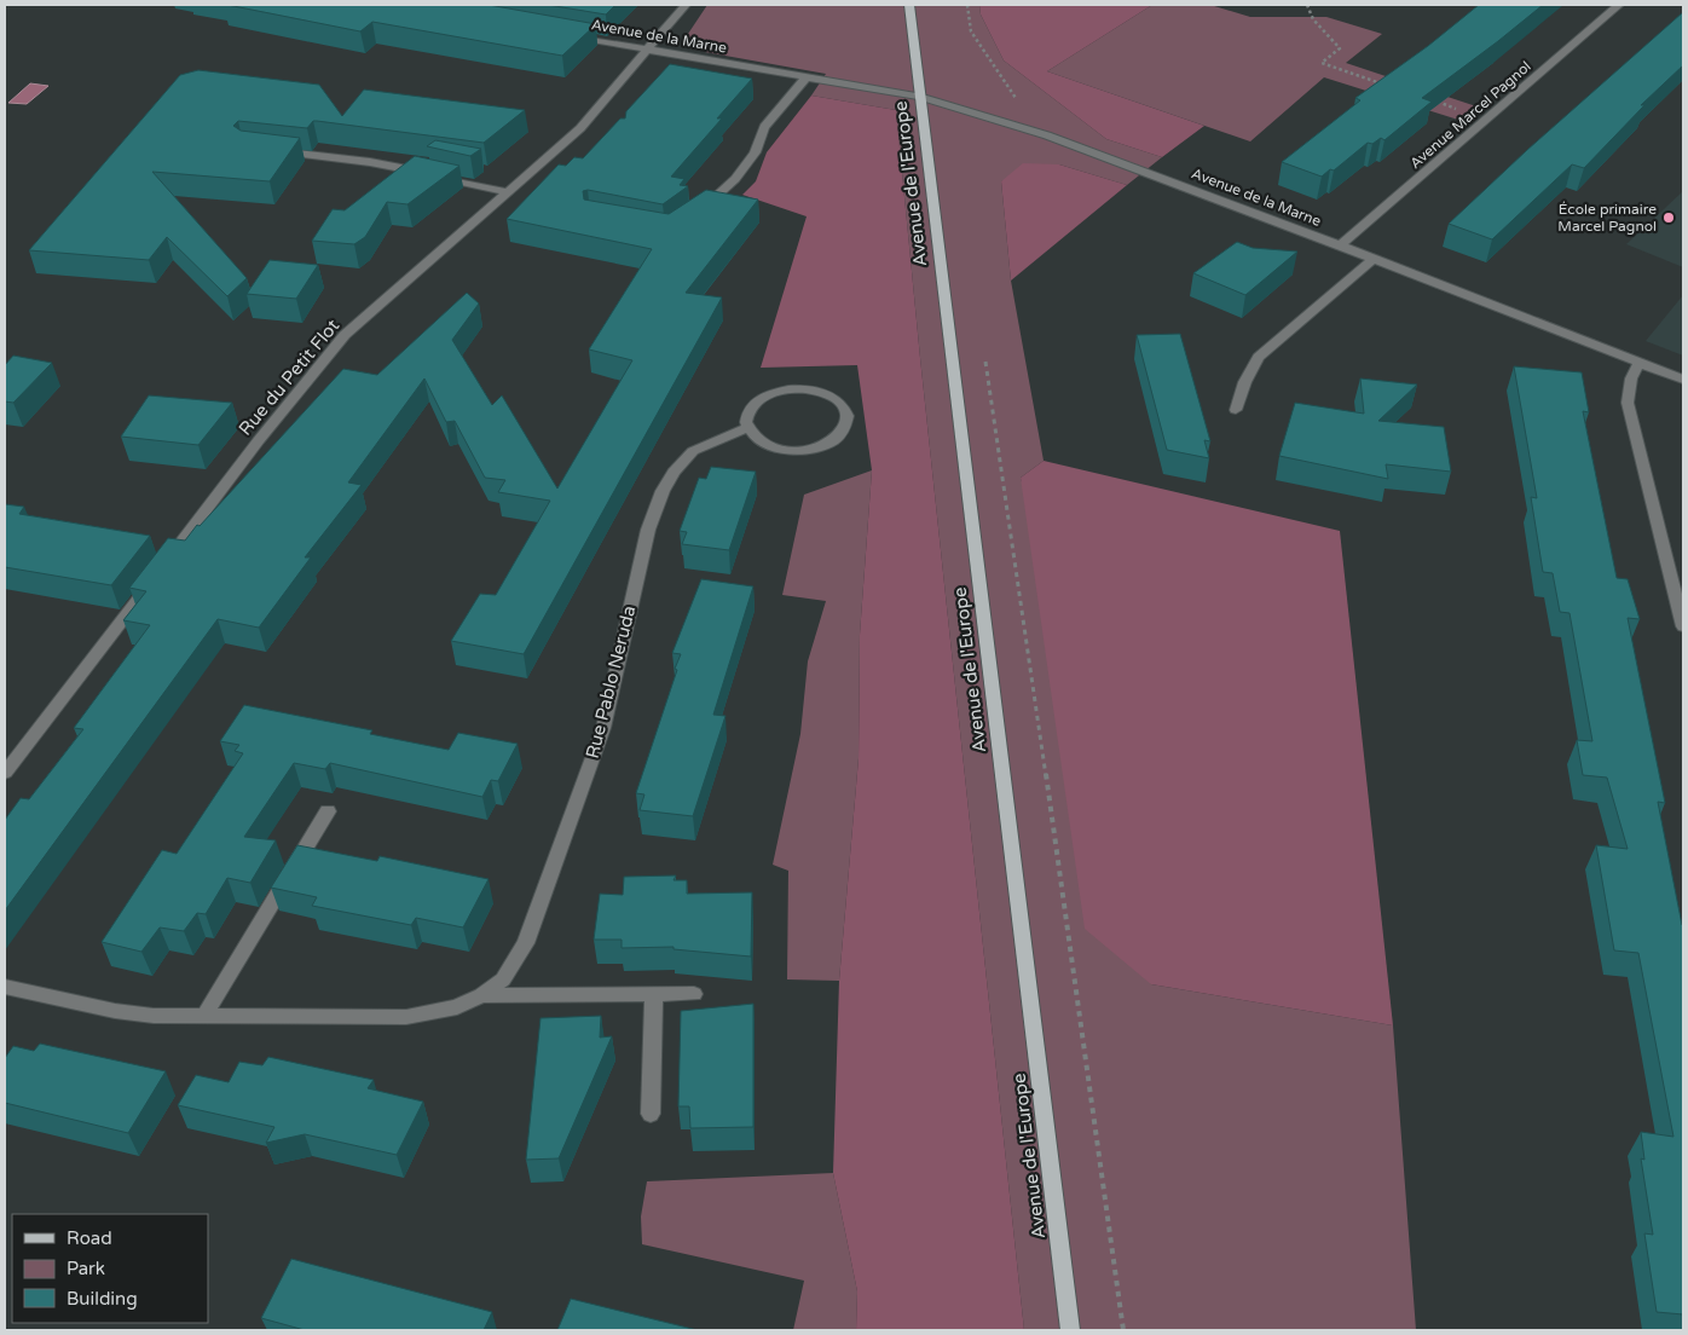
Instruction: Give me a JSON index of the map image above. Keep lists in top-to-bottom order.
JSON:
{
  "streets": {
    "main road": ["Avenue de l'Europe"],
    "street": [
      "Avenue de la Marne",
      "Avenue Marcel Pagnol",
      "Rue du Petit Flot",
      "Rue Pablo Neruda"
    ]
  },
  "crossings": [
    ["Avenue de la Marne", "Avenue Marcel Pagnol"],
    ["Avenue de la Marne", "Avenue de l'Europe"],
    ["Avenue de la Marne", "Rue du Petit Flot"]
  ],
  "places": ["École primaire Marcel Pagnol"],
  "legend": ["Road", "Park", "Building"]
}
